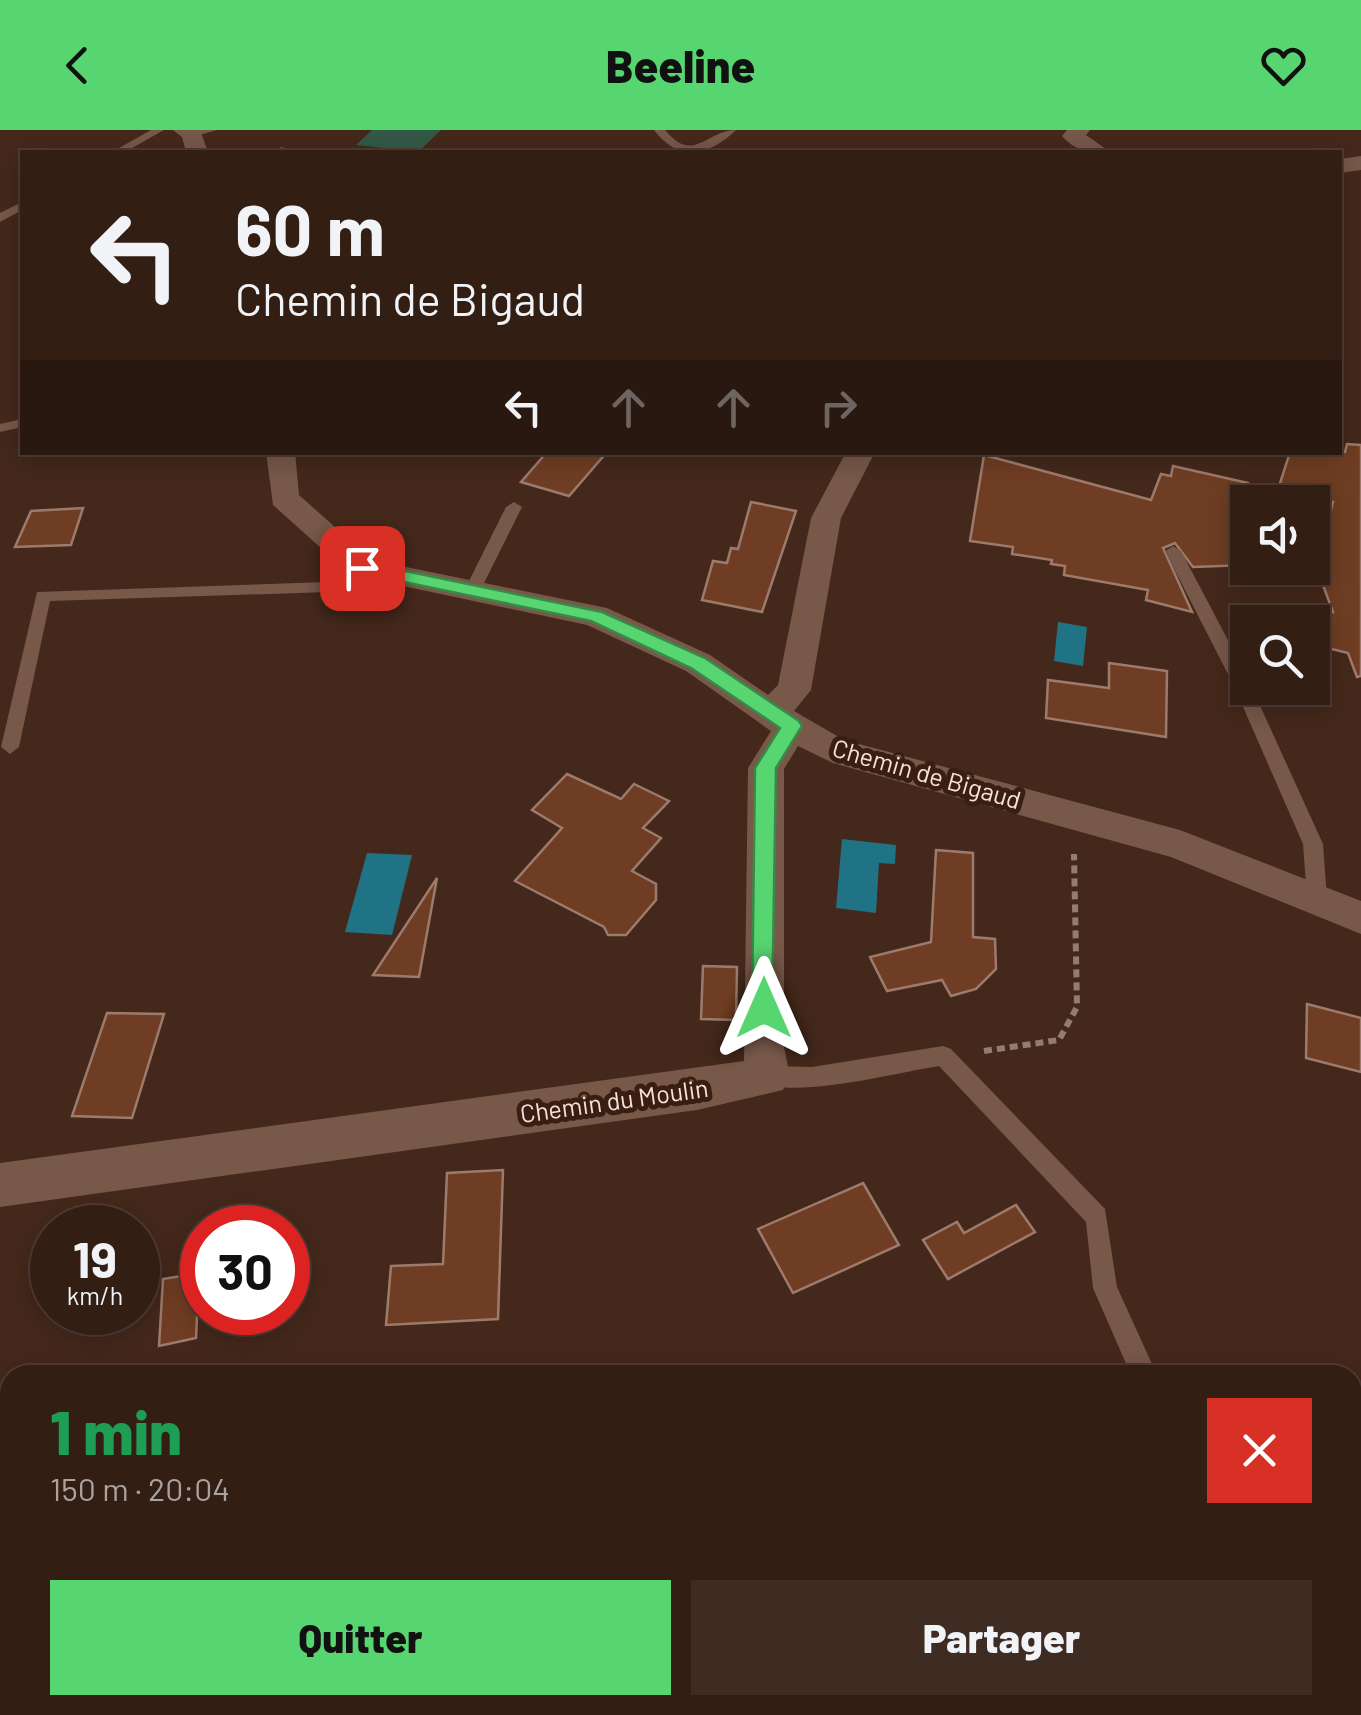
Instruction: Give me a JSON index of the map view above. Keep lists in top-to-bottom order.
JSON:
{
  "streets": {
    "street": ["Chemin de Bigaud", "Chemin du Moulin"]
  },
  "page": {
    "header": "Beeline",
    "turn": ["60 m", "Chemin de Bigaud"],
    "speed": "19 km/h",
    "limit": "30",
    "heading": ["1 min", "150 m · 20:04"],
    "buttons": ["Quitter", "Partager"]
  }
}
